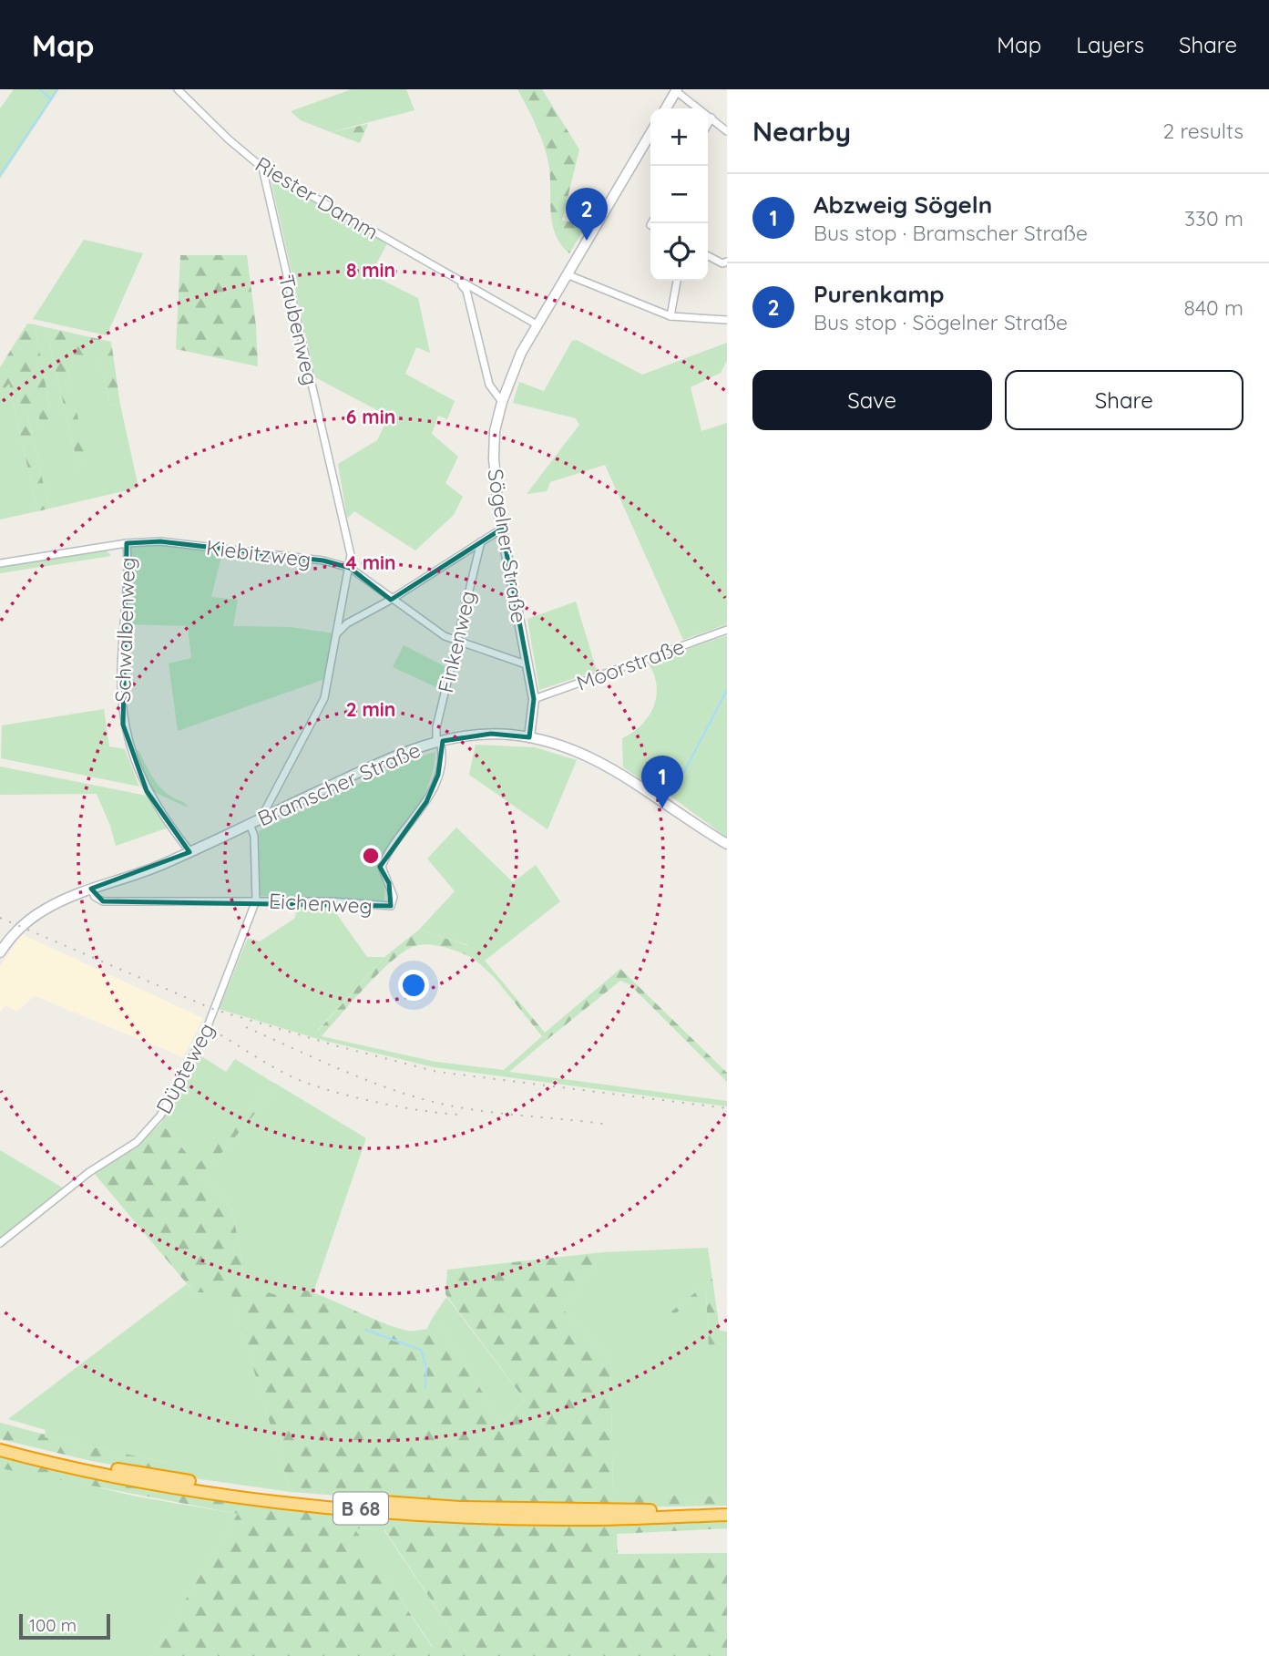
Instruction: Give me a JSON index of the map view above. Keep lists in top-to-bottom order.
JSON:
{
  "streets": {
    "highway": ["B 68"],
    "street": [
      "Riester Damm",
      "Taubenweg",
      "Sögelner Straße",
      "Kiebitzweg",
      "Schwalbenweg",
      "Finkenweg",
      "Moorstraße",
      "Bramscher Straße",
      "Eichenweg",
      "Düpteweg"
    ]
  },
  "crossings": [
    ["Riester Damm", "Taubenweg"],
    ["Riester Damm", "Sögelner Straße"],
    ["Taubenweg", "Kiebitzweg"],
    ["Taubenweg", "Bramscher Straße"],
    ["Sögelner Straße", "Kiebitzweg"],
    ["Sögelner Straße", "Moorstraße"],
    ["Sögelner Straße", "Bramscher Straße"],
    ["Kiebitzweg", "Schwalbenweg"],
    ["Kiebitzweg", "Finkenweg"],
    ["Schwalbenweg", "Bramscher Straße"],
    ["Finkenweg", "Bramscher Straße"],
    ["Finkenweg", "Eichenweg"],
    ["Bramscher Straße", "Eichenweg"],
    ["Eichenweg", "Düpteweg"]
  ],
  "scale_bar": "100 m",
  "page": {
    "header": "Map",
    "nav": ["Map", "Layers", "Share"],
    "heading": ["Nearby", "2 results"],
    "map_buttons": ["+", "−"],
    "list": [
      {
        "mark": "1",
        "name": "Abzweig Sögeln",
        "note": "Bus stop · Bramscher Straße",
        "value": "330 m"
      },
      {
        "mark": "2",
        "name": "Purenkamp",
        "note": "Bus stop · Sögelner Straße",
        "value": "840 m"
      }
    ],
    "pins": ["2", "1"],
    "buttons": ["Save", "Share"],
    "scale": "100 m"
  },
  "rings": [
    "8 min",
    "6 min",
    "4 min",
    "2 min"
  ]
}
